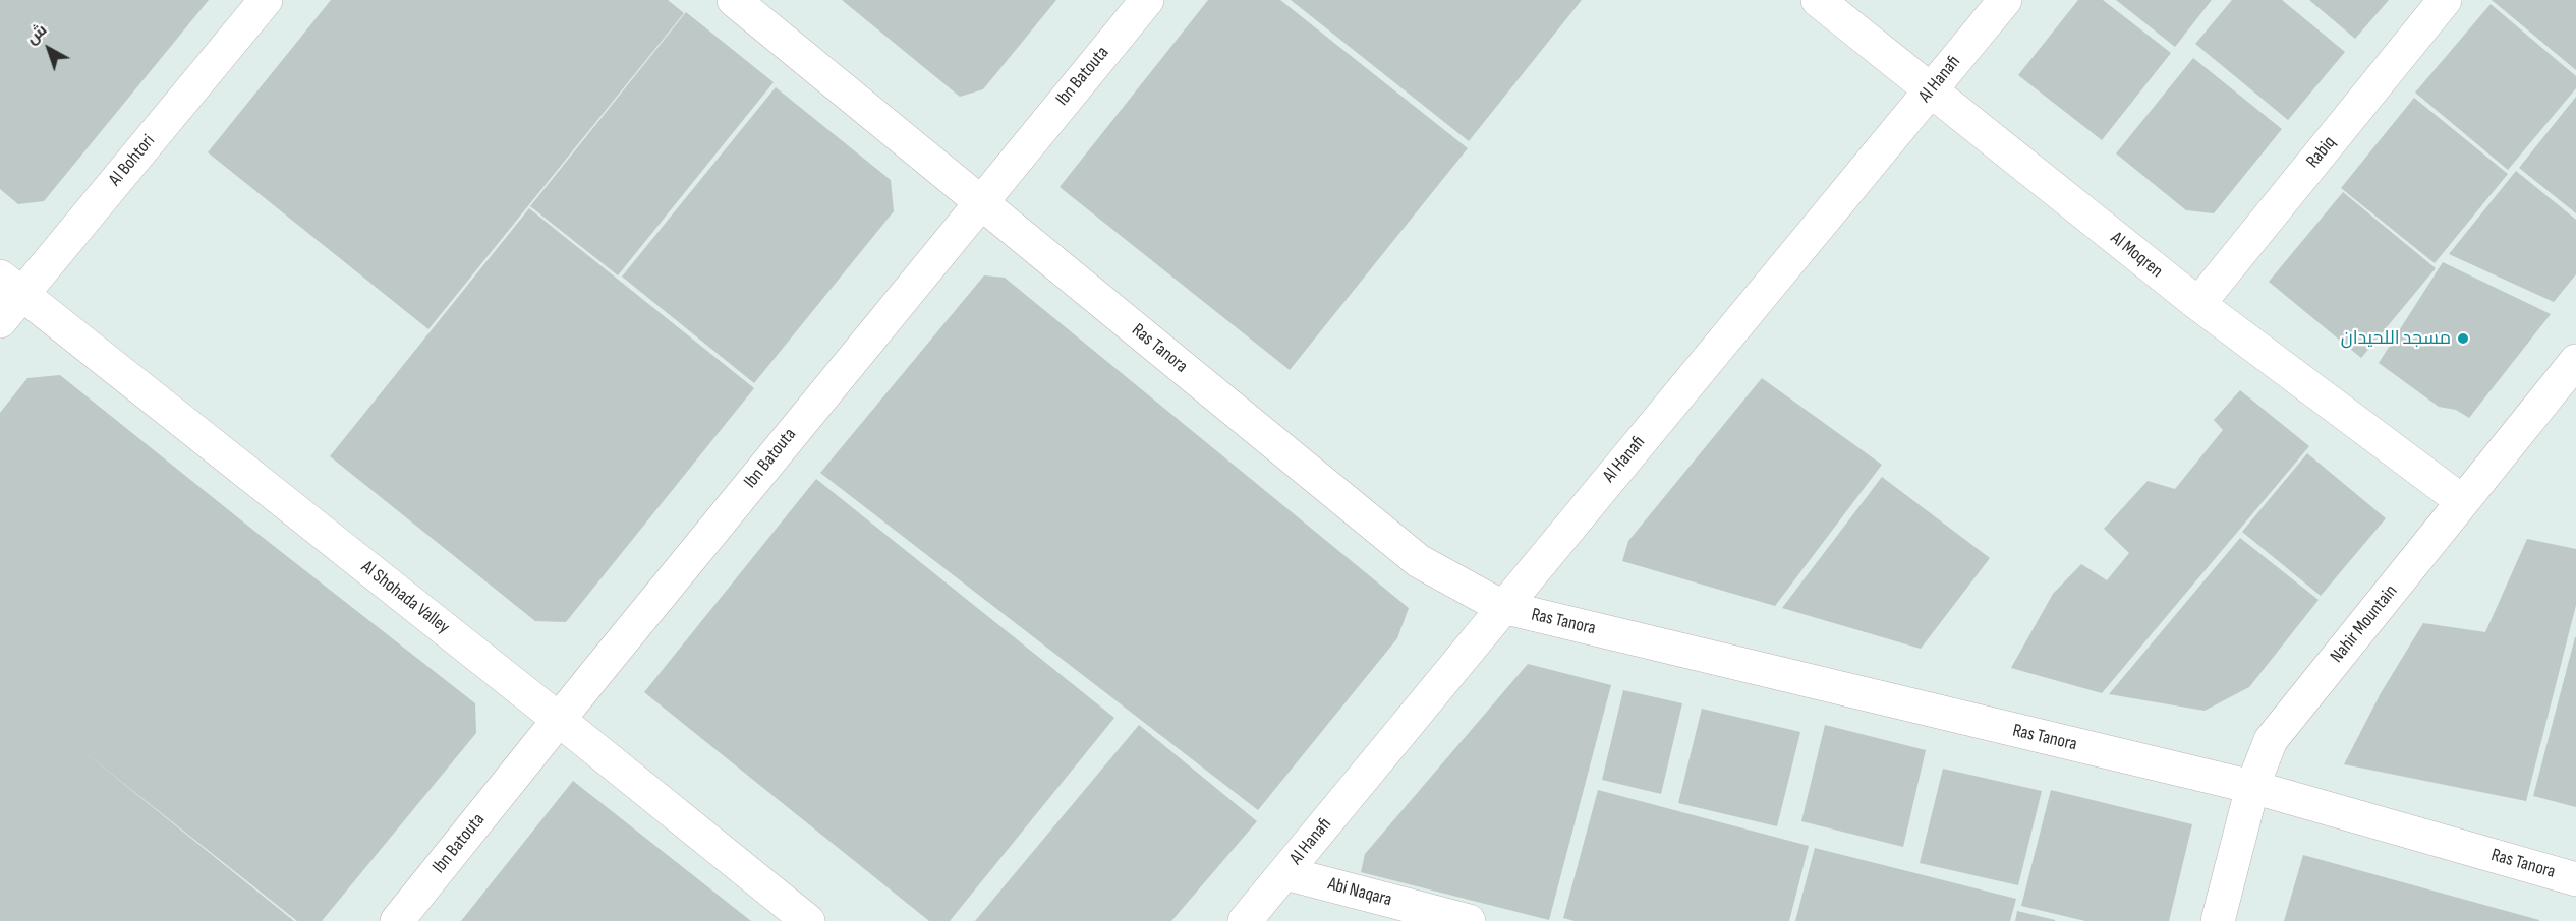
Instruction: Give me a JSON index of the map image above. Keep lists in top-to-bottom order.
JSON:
{
  "streets": {
    "street": [
      "Ibn Batouta",
      "Al Hanafi",
      "Rabiq",
      "Al Bohtori",
      "Al Moqren",
      "Ras Tanora",
      "Al Shohada Valley",
      "Nahir Mountain",
      "Abi Naqara"
    ]
  },
  "crossings": [
    ["Ibn Batouta", "Ras Tanora"],
    ["Ibn Batouta", "Al Shohada Valley"],
    ["Al Hanafi", "Al Moqren"],
    ["Al Hanafi", "Ras Tanora"],
    ["Al Hanafi", "Abi Naqara"],
    ["Rabiq", "Al Moqren"],
    ["Al Bohtori", "Al Shohada Valley"],
    ["Al Moqren", "Nahir Mountain"],
    ["Ras Tanora", "Nahir Mountain"]
  ],
  "places": ["مسجد اللحيدان"],
  "north": "top left"
}
